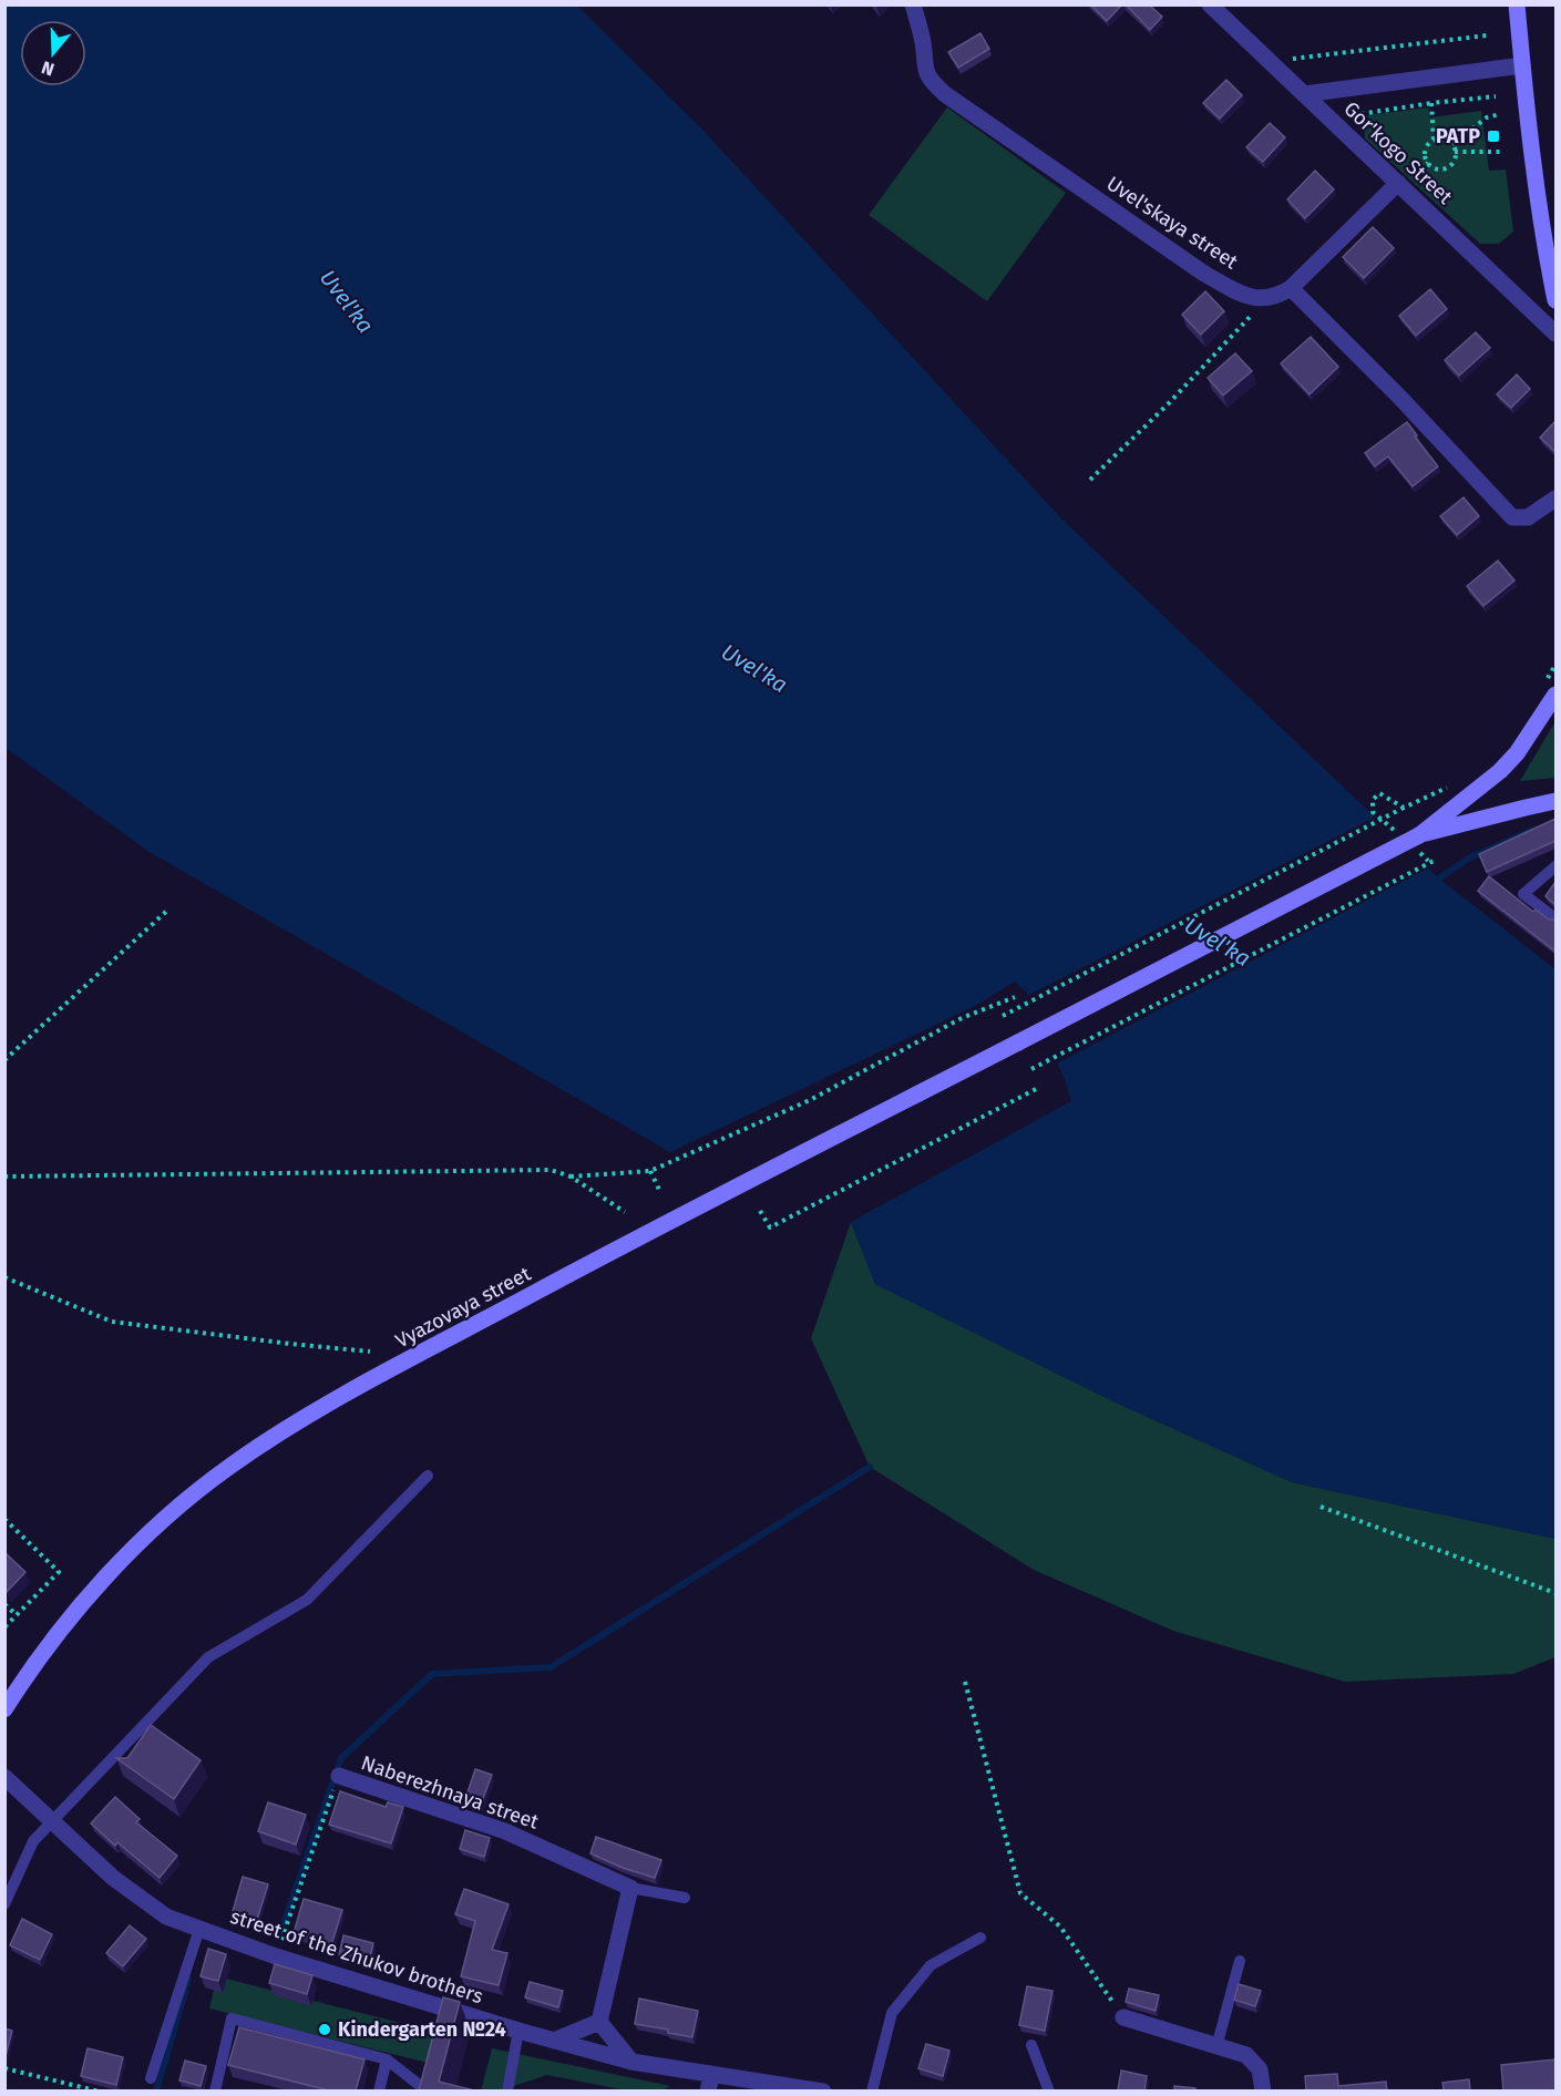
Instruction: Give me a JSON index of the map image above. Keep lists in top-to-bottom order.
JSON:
{
  "streets": {
    "street": [
      "Gor'kogo Street",
      "Uvel'skaya street",
      "Vyazovaya street",
      "Naberezhnaya street",
      "street of the Zhukov brothers"
    ]
  },
  "water": ["Uvel'ka"],
  "places": {
    "transit": ["PATP"],
    "other": ["Kindergarten №24"]
  },
  "north": "bottom"
}
